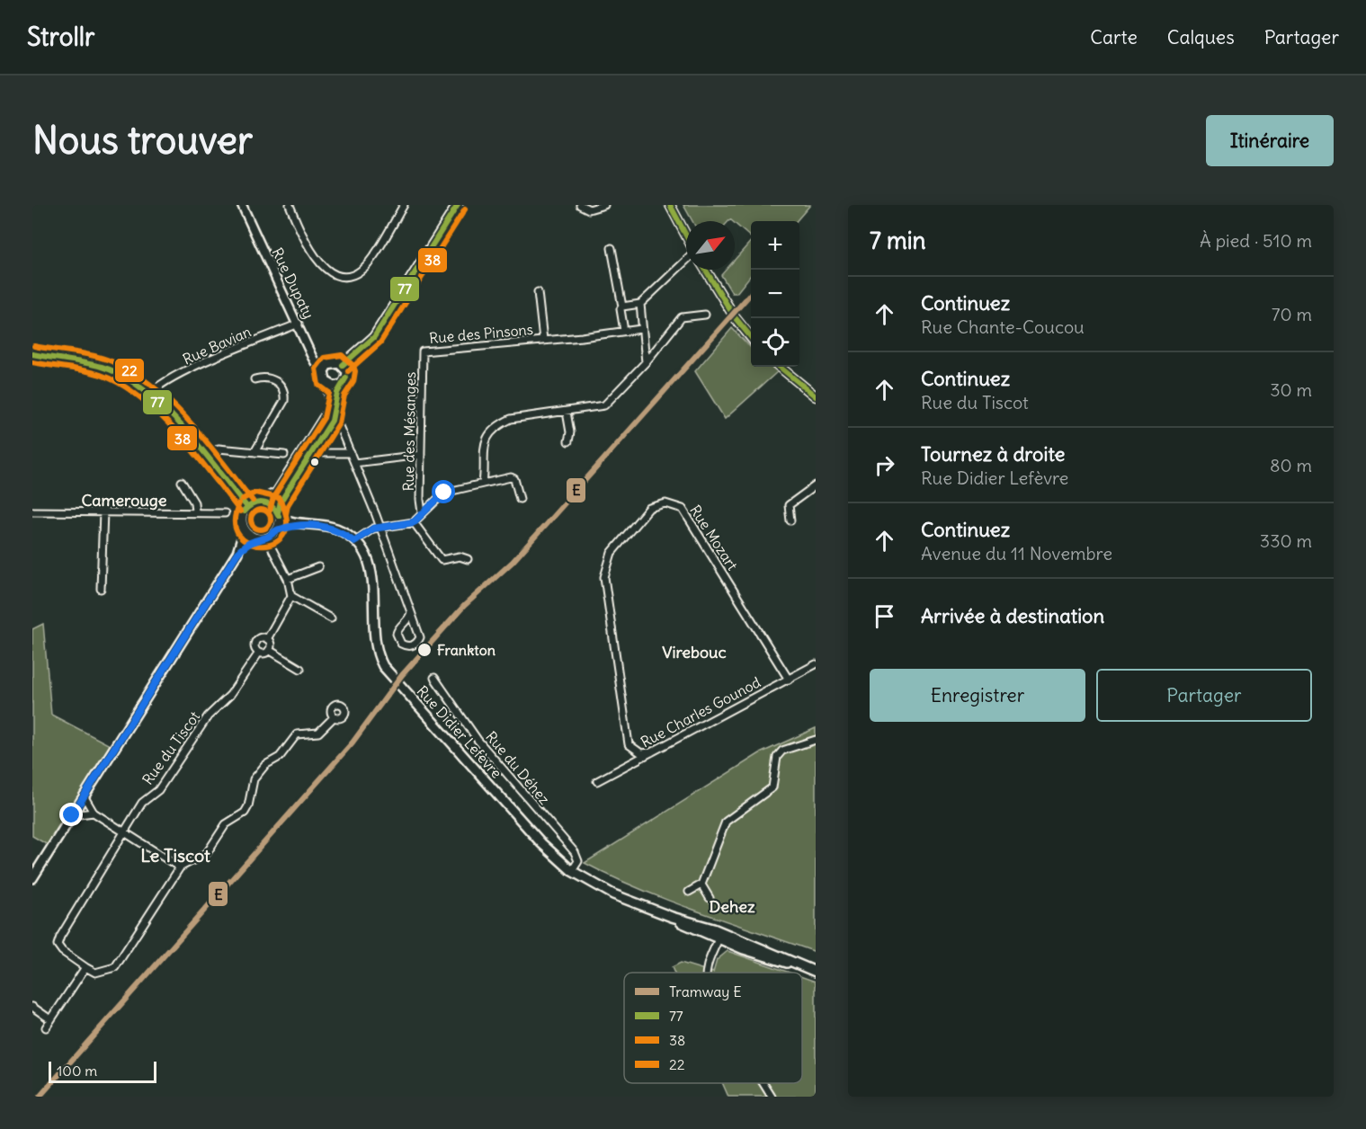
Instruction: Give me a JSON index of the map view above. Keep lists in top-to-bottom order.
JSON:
{
  "streets": {
    "main road": ["Rue Didier Lefèvre"],
    "street": [
      "Rue Dupaty",
      "Rue des Pinsons",
      "Rue Bavian",
      "Rue des Mésanges",
      "Rue Mozart",
      "Rue Charles Gounod",
      "Rue du Tiscot",
      "Rue du Déhez"
    ]
  },
  "crossings": [
    ["Rue Dupaty", "Rue Bavian"],
    ["Rue des Pinsons", "Rue des Mésanges"],
    ["Rue Mozart", "Rue Charles Gounod"],
    ["Rue Didier Lefèvre", "Rue du Déhez"]
  ],
  "districts": [
    "Camerouge",
    "Virebouc",
    "Le Tiscot",
    "Dehez"
  ],
  "places": ["Frankton"],
  "lines": [
    "transit line 77",
    "transit line 38",
    "tram line E",
    "transit line 22"
  ],
  "legend": [
    "Tramway E",
    "77",
    "38",
    "22"
  ],
  "scale_bar": "100 m",
  "north": "top right",
  "page": {
    "header": "Strollr",
    "nav": ["Carte", "Calques", "Partager"],
    "buttons": [
      "Itinéraire",
      ["Enregistrer", "Partager"]
    ],
    "title": "Nous trouver",
    "heading": ["7 min", "À pied · 510 m"],
    "map_buttons": ["+", "−"],
    "list": [
      ["Continuez", "Rue Chante-Coucou", "70 m"],
      ["Continuez", "Rue du Tiscot", "30 m"],
      ["Tournez à droite", "Rue Didier Lefèvre", "80 m"],
      ["Continuez", "Avenue du 11 Novembre", "330 m"],
      "Arrivée à destination"
    ],
    "scale": "100 m"
  }
}
